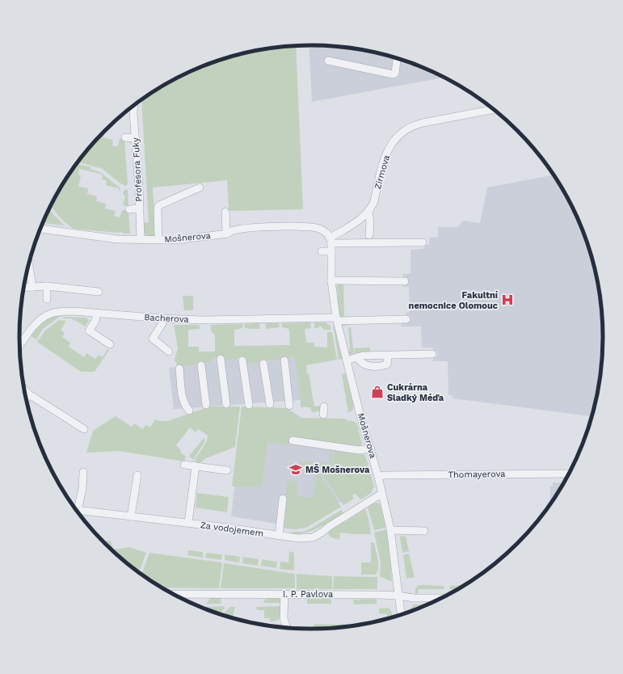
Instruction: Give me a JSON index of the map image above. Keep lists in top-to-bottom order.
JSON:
{
  "streets": {
    "street": [
      "Profesora Fuky",
      "Zirmova",
      "Mošnerova",
      "Bacherova",
      "Thomayerova",
      "Za vodojemem",
      "I. P. Pavlova"
    ]
  },
  "crossings": [
    ["Profesora Fuky", "Mošnerova"],
    ["Zirmova", "Mošnerova"],
    ["Mošnerova", "Bacherova"],
    ["Mošnerova", "Thomayerova"],
    ["Mošnerova", "Za vodojemem"],
    ["Mošnerova", "I. P. Pavlova"]
  ],
  "places": {
    "hospital": ["Fakultní nemocnice Olomouc"],
    "shop": ["Cukrárna Sladký Méďa"],
    "school or university": ["MŠ Mošnerova"]
  }
}
